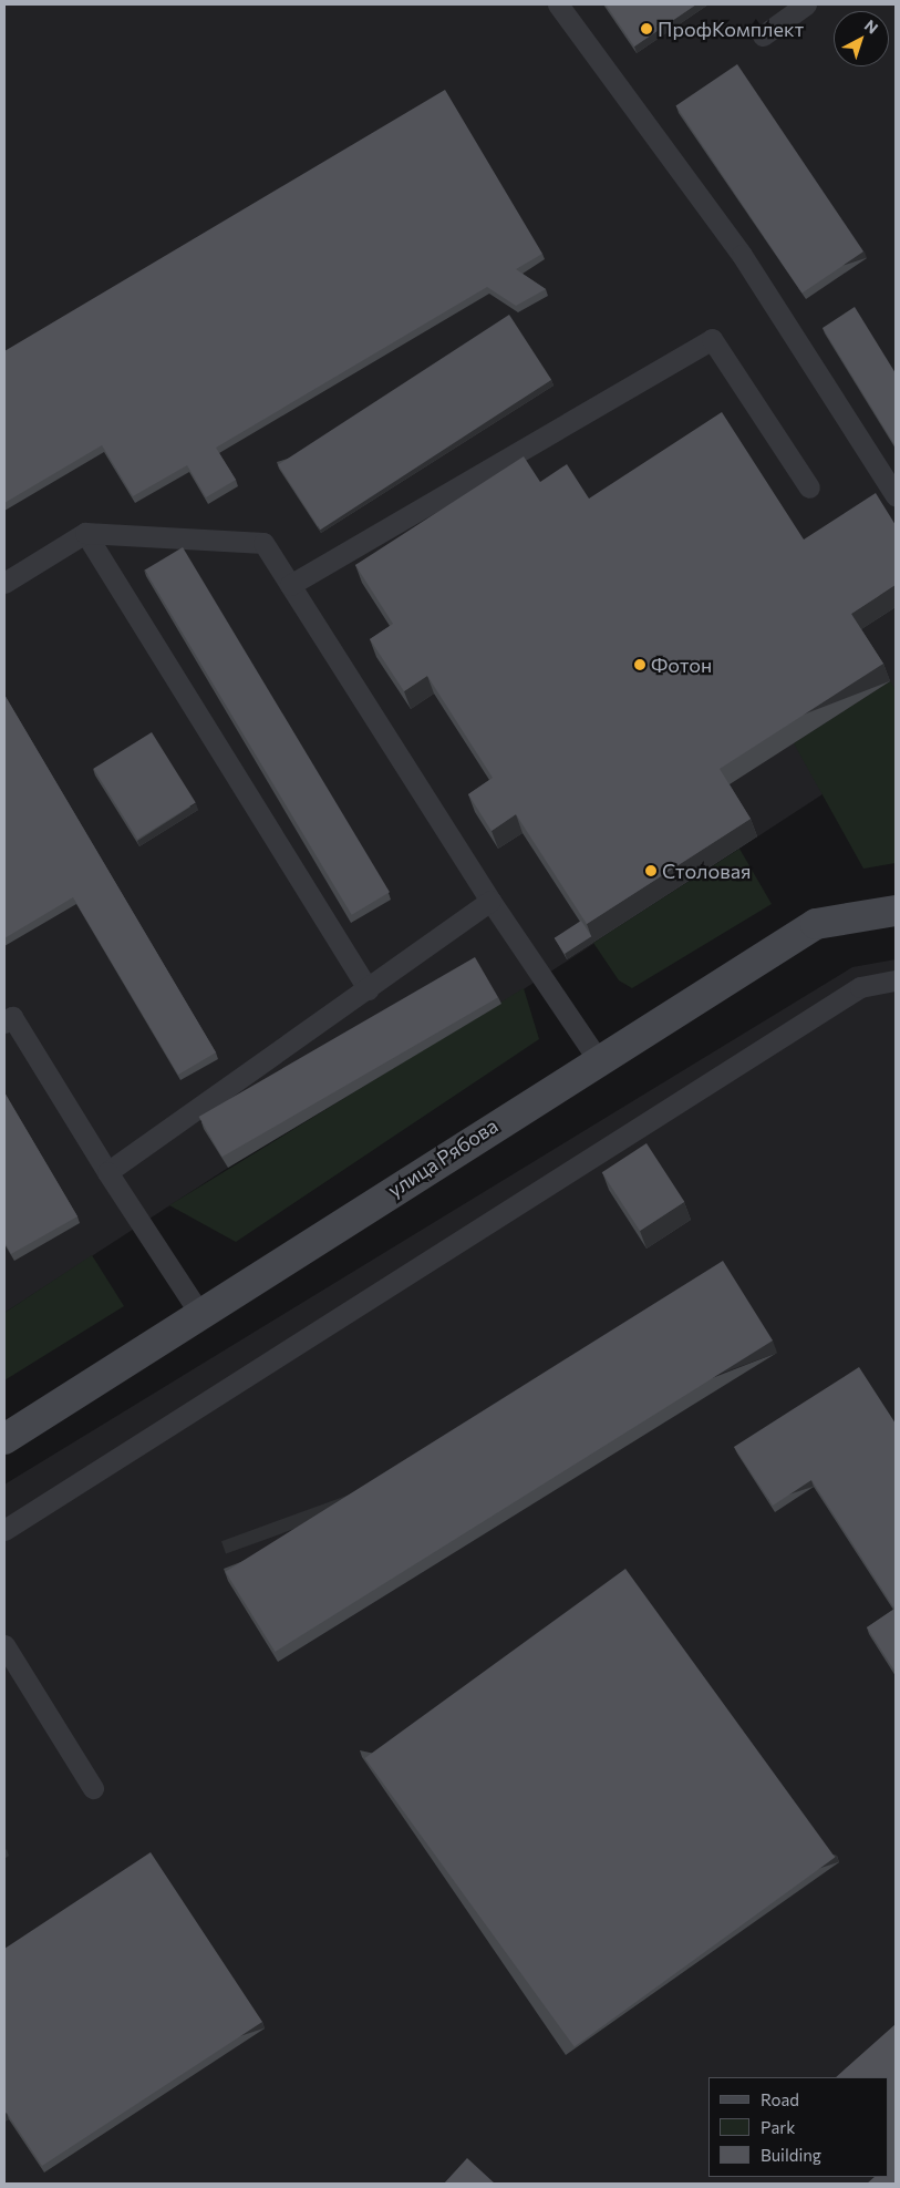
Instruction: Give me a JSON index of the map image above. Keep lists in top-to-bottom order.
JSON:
{
  "streets": {
    "street": ["улица Рябова"]
  },
  "places": ["ПрофКомплект", "Фотон", "Столовая"],
  "legend": ["Road", "Park", "Building"],
  "north": "top right"
}
